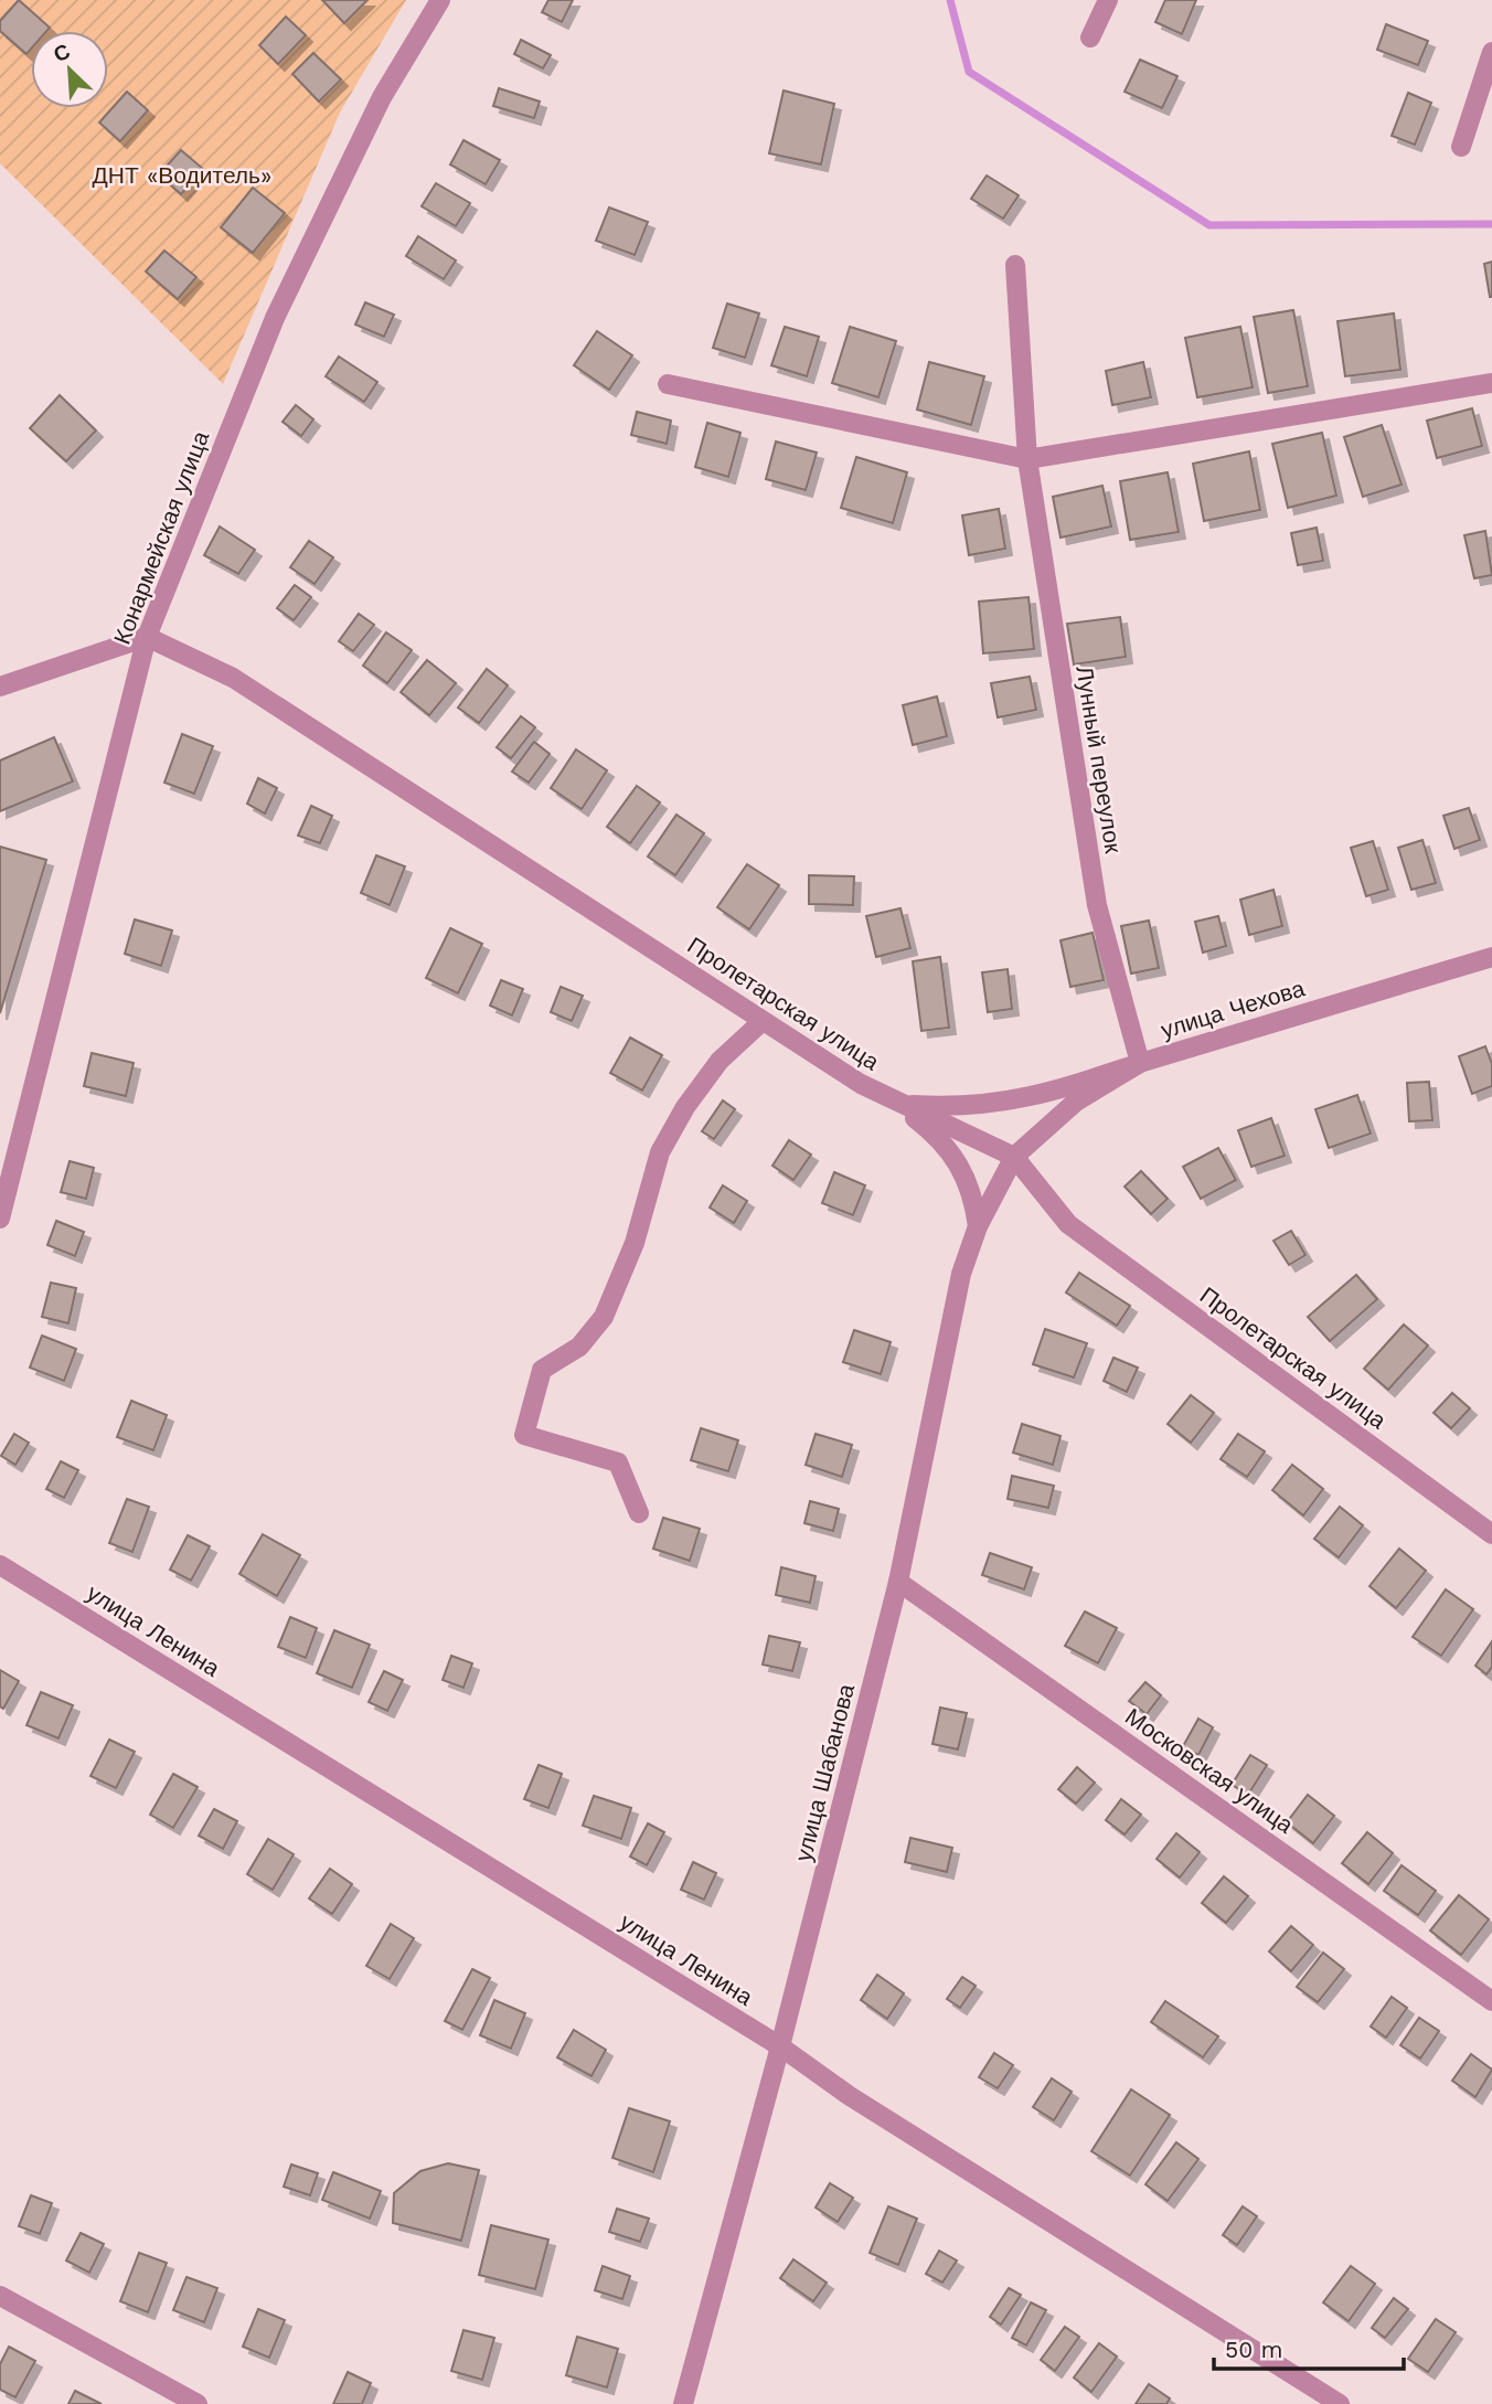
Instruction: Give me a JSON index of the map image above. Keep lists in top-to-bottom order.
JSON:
{
  "streets": {
    "street": [
      "Конармейская улица",
      "Лунный переулок",
      "Пролетарская улица",
      "улица Чехова",
      "улица Ленина",
      "Московская улица",
      "улица Шабанова"
    ]
  },
  "crossings": [
    ["Конармейская улица", "Пролетарская улица"],
    ["Лунный переулок", "улица Чехова"],
    ["Пролетарская улица", "улица Чехова"],
    ["Пролетарская улица", "улица Шабанова"],
    ["улица Чехова", "улица Шабанова"],
    ["улица Ленина", "улица Шабанова"],
    ["Московская улица", "улица Шабанова"]
  ],
  "parks": ["ДНТ «Водитель»"],
  "scale_bar": "50 m",
  "north": "top left"
}
